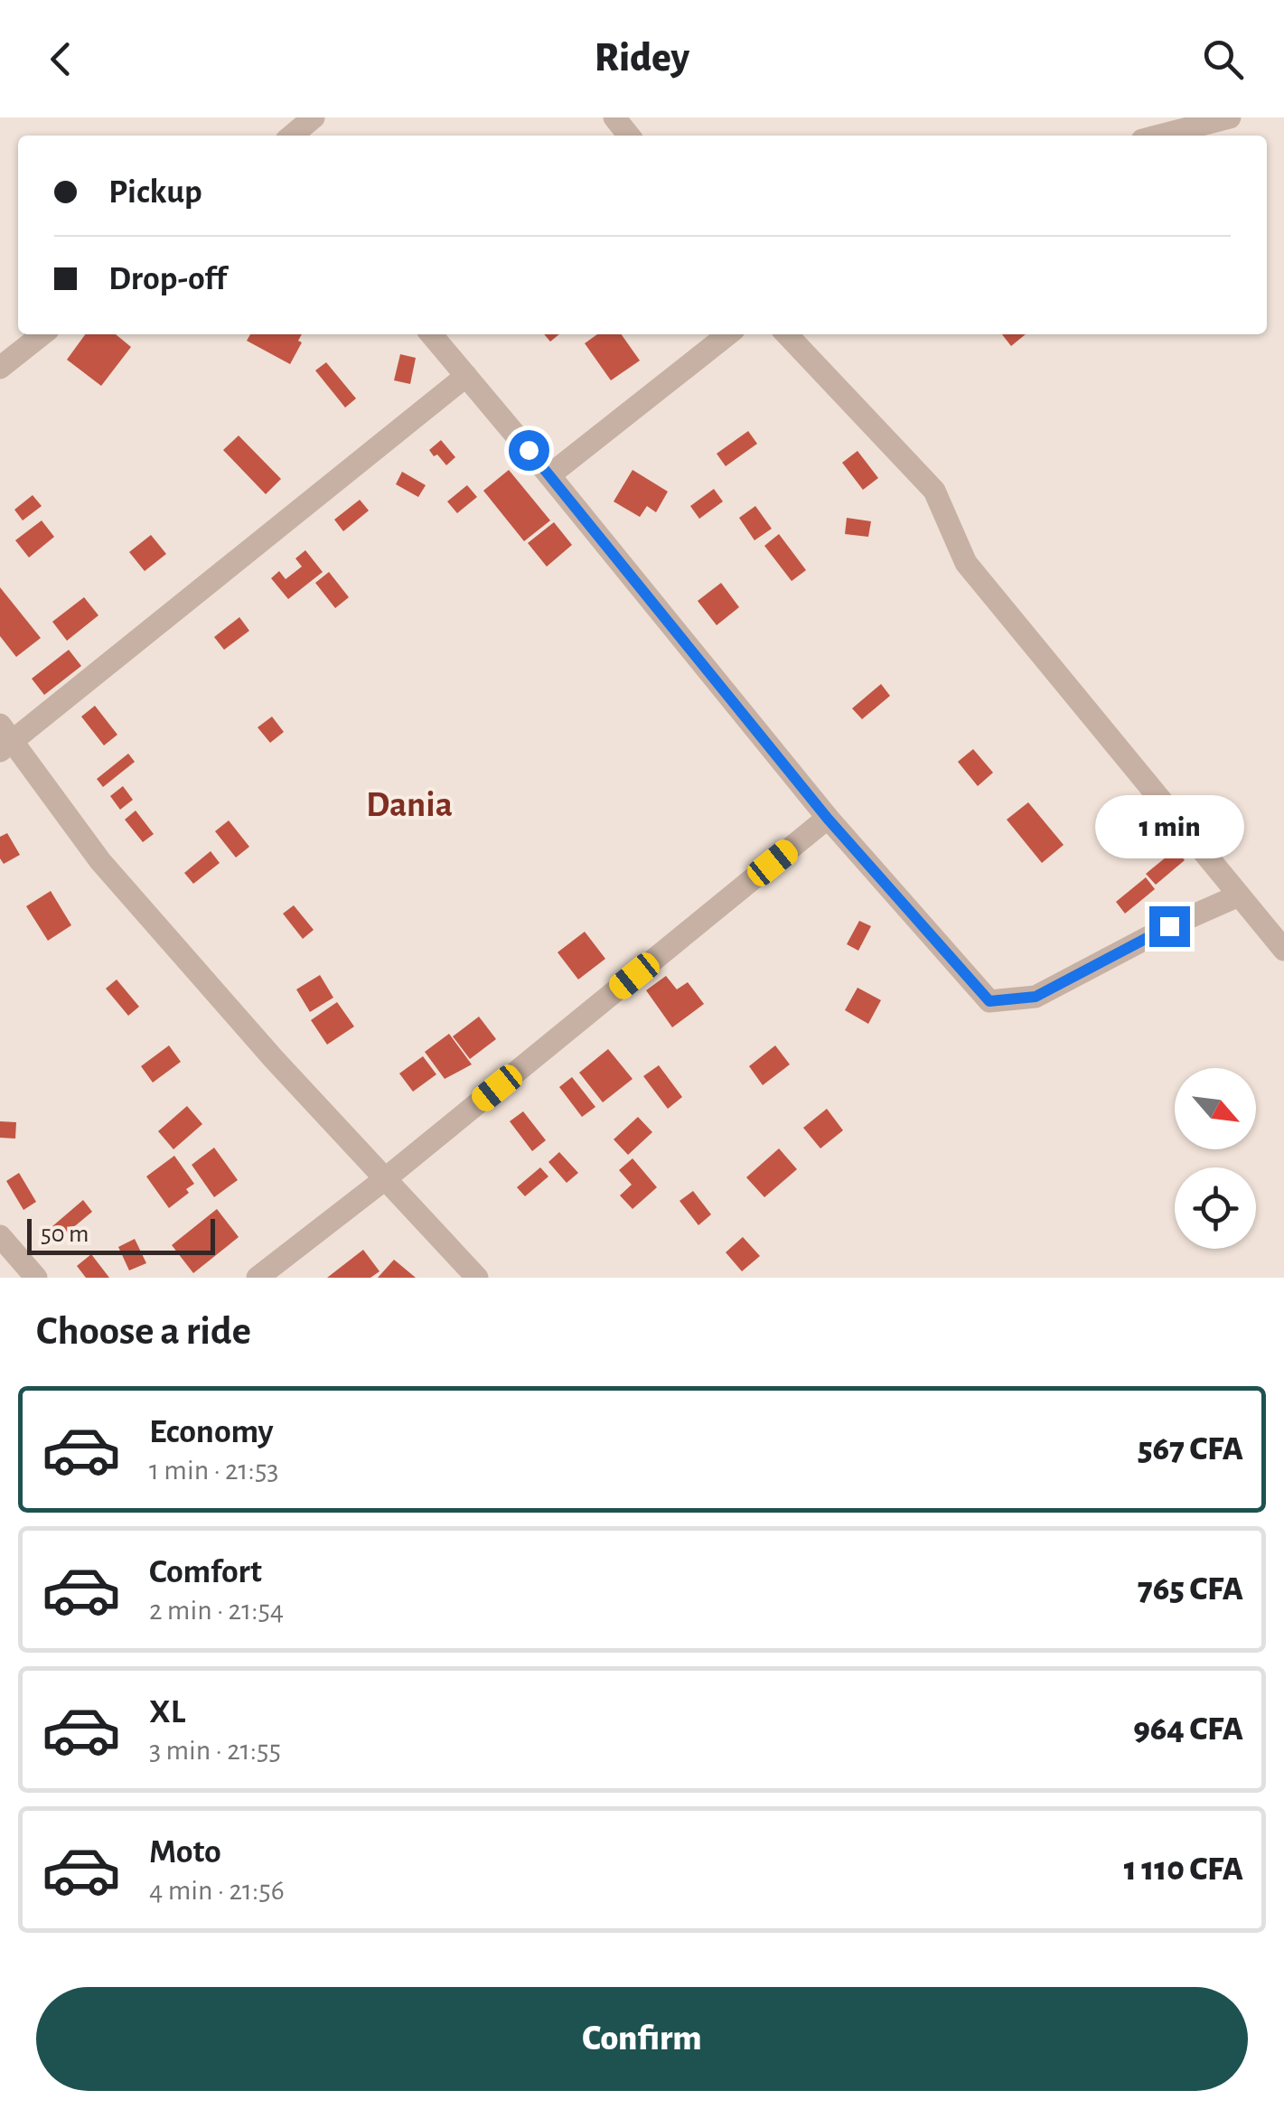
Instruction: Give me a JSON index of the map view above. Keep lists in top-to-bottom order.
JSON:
{
  "districts": ["Dania"],
  "scale_bar": "50 m",
  "north": "bottom right",
  "page": {
    "header": "Ridey",
    "banner": ["Pickup", "Drop-off"],
    "bubble": "1 min",
    "scale": "50 m",
    "heading": "Choose a ride",
    "list": [
      {
        "name": "Economy",
        "note": "1 min · 21:53",
        "value": "567 CFA"
      },
      {
        "name": "Comfort",
        "note": "2 min · 21:54",
        "value": "765 CFA"
      },
      {
        "name": "XL",
        "note": "3 min · 21:55",
        "value": "964 CFA"
      },
      {
        "name": "Moto",
        "note": "4 min · 21:56",
        "value": "1 110 CFA"
      }
    ],
    "buttons": "Confirm"
  }
}
